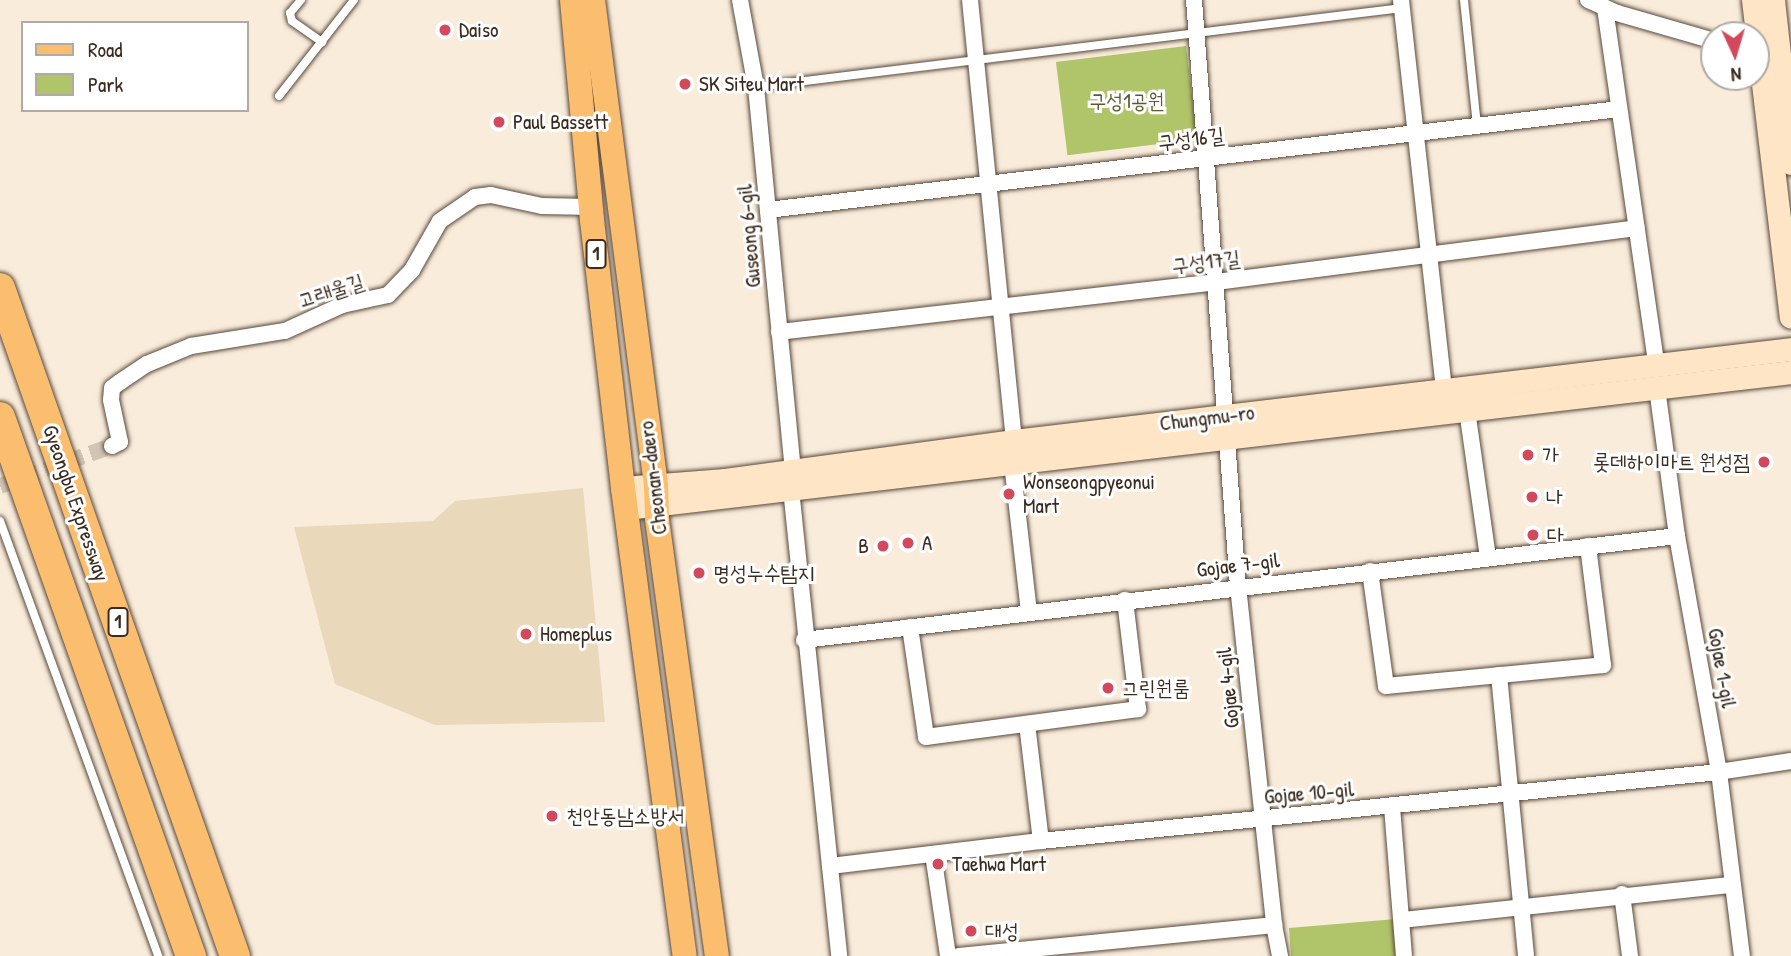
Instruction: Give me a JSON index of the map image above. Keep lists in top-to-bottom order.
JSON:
{
  "streets": {
    "highway": ["1", "Gyeongbu Expressway"],
    "main road": ["Chungmu-ro", "Cheonan-daero"],
    "street": [
      "구성16길",
      "Guseong 6-gil",
      "구성17길",
      "고래울길",
      "Gojae 7-gil",
      "Gojae 1-gil",
      "Gojae 4-gil",
      "Gojae 10-gil"
    ]
  },
  "crossings": [
    ["구성16길", "Guseong 6-gil"],
    ["구성16길", "Gojae 1-gil"],
    ["구성16길", "Gojae 4-gil"],
    ["Guseong 6-gil", "구성17길"],
    ["Guseong 6-gil", "Chungmu-ro"],
    ["Guseong 6-gil", "Gojae 7-gil"],
    ["Guseong 6-gil", "Gojae 10-gil"],
    ["구성17길", "Gojae 1-gil"],
    ["구성17길", "Gojae 4-gil"],
    ["고래울길", "Cheonan-daero"],
    ["Chungmu-ro", "Cheonan-daero"],
    ["Chungmu-ro", "Gojae 1-gil"],
    ["Chungmu-ro", "Gojae 4-gil"],
    ["Gojae 7-gil", "Gojae 1-gil"],
    ["Gojae 7-gil", "Gojae 4-gil"],
    ["Gojae 1-gil", "Gojae 10-gil"],
    ["Gojae 4-gil", "Gojae 10-gil"]
  ],
  "parks": ["구성1공원"],
  "places": [
    "Daiso",
    "SK Siteu Mart",
    "Paul Bassett",
    "가",
    "롯데하이마트 원성점",
    "Wonseongpyeonui Mart",
    "나",
    "다",
    "A",
    "B",
    "명성누수탐지",
    "Homeplus",
    "그린원룸",
    "천안동남소방서",
    "Taehwa Mart",
    "대성"
  ],
  "legend": ["Road", "Park"],
  "north": "bottom"
}
